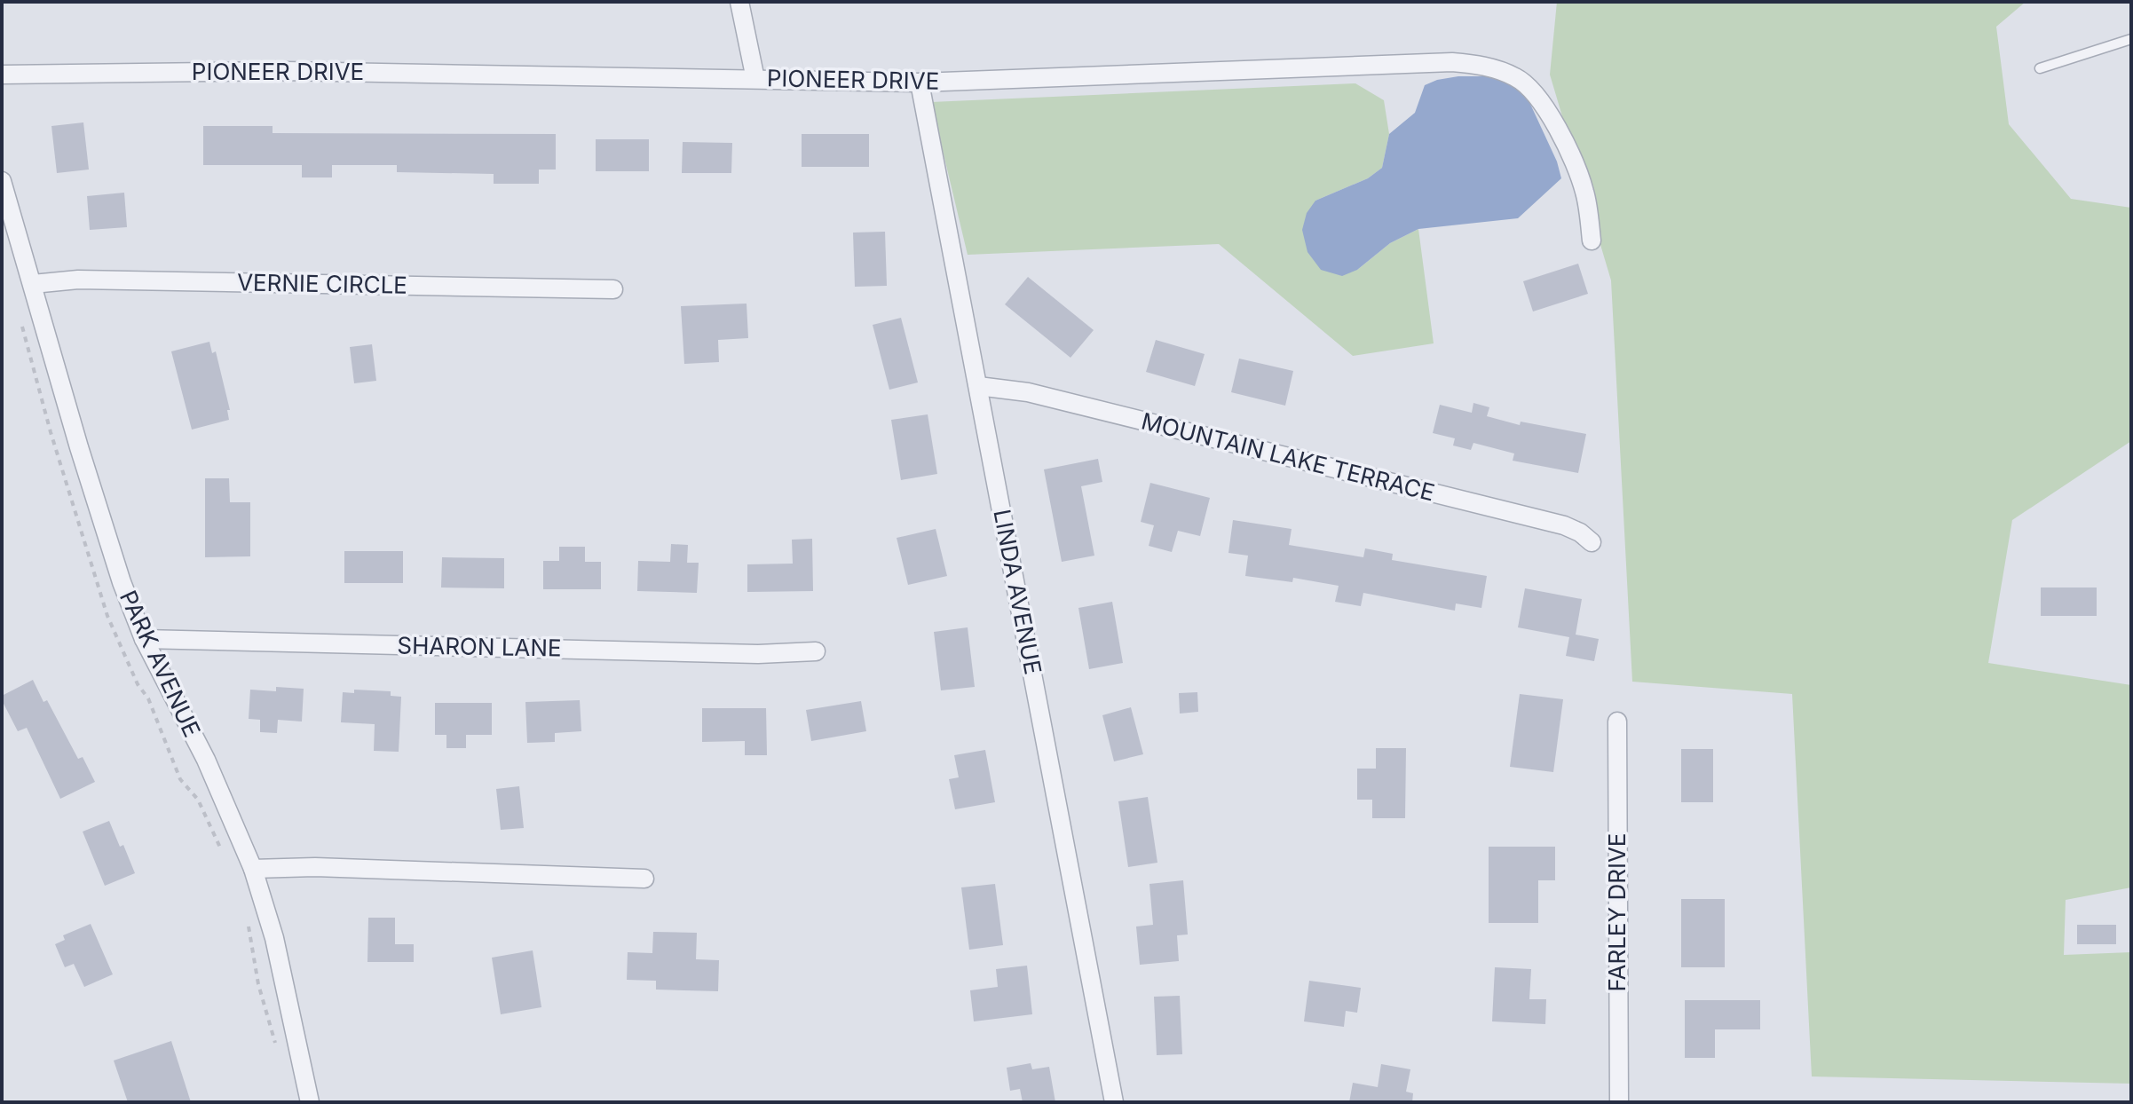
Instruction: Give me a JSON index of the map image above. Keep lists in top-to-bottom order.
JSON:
{
  "streets": {
    "street": [
      "PIONEER DRIVE",
      "VERNIE CIRCLE",
      "MOUNTAIN LAKE TERRACE",
      "LINDA AVENUE",
      "SHARON LANE",
      "PARK AVENUE",
      "FARLEY DRIVE"
    ]
  },
  "crossings": [
    ["PIONEER DRIVE", "LINDA AVENUE"],
    ["VERNIE CIRCLE", "PARK AVENUE"],
    ["MOUNTAIN LAKE TERRACE", "LINDA AVENUE"],
    ["SHARON LANE", "PARK AVENUE"]
  ]
}
